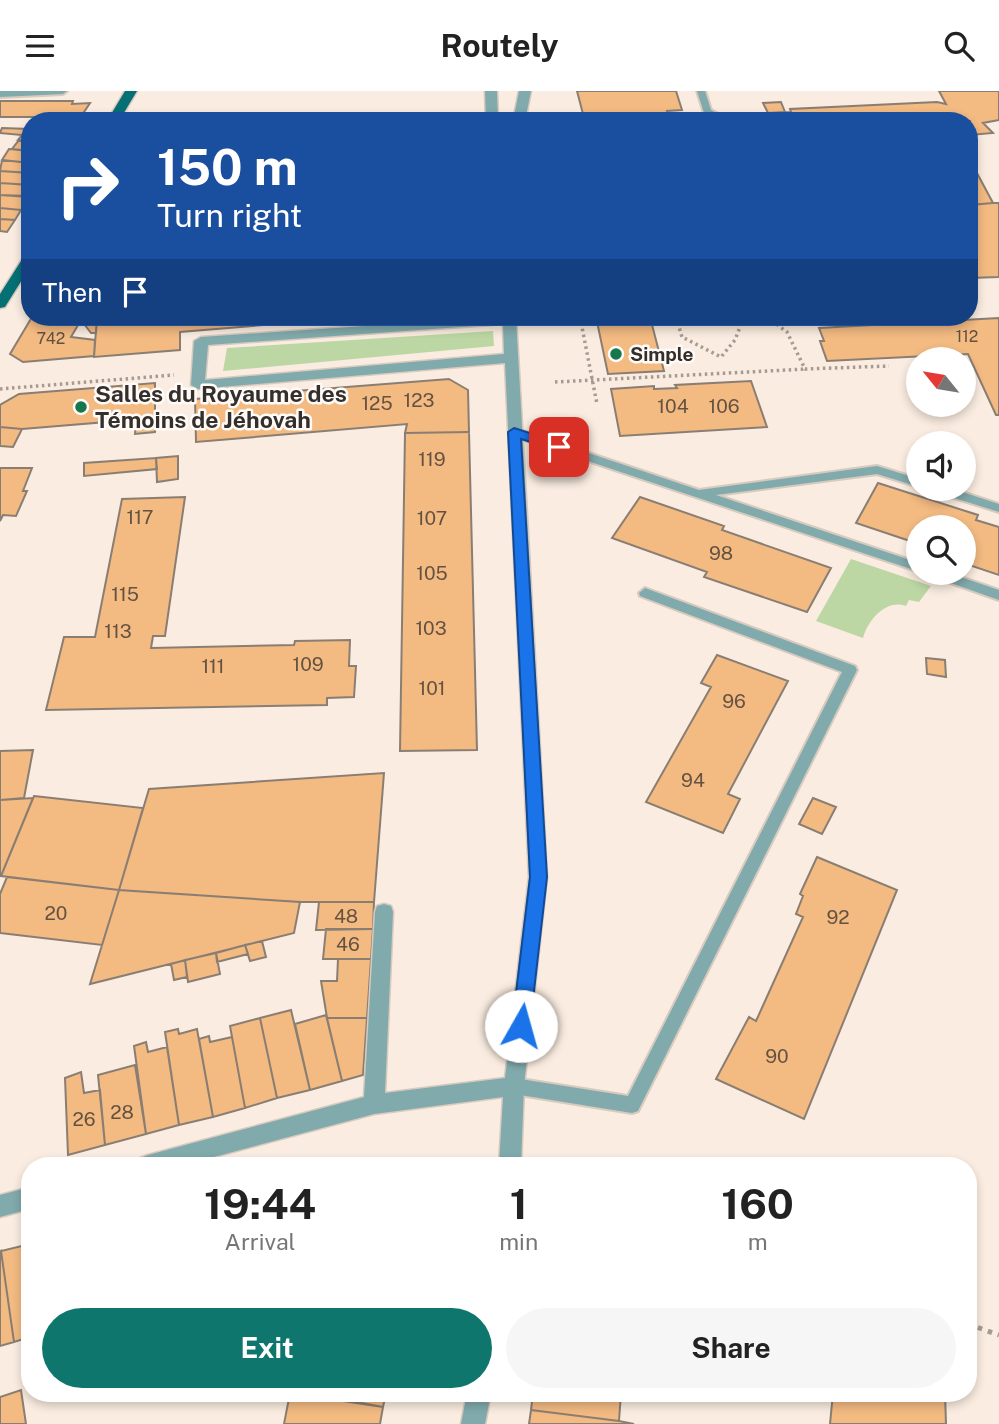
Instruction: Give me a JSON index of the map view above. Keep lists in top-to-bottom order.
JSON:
{
  "places": ["Simple", "Salles du Royaume des Témoins de Jéhovah"],
  "house_numbers": [
    "112",
    "742",
    "123",
    "125",
    "104",
    "106",
    "119",
    "117",
    "107",
    "98",
    "105",
    "115",
    "103",
    "113",
    "109",
    "111",
    "101",
    "96",
    "94",
    "20",
    "48",
    "92",
    "46",
    "90",
    "28",
    "26"
  ],
  "north": "top left",
  "page": {
    "header": "Routely",
    "turn": ["150 m", "Turn right"],
    "then": "Then",
    "eta": [
      "19:44",
      "Arrival",
      "1",
      "min",
      "160",
      "m"
    ],
    "buttons": ["Exit", "Share"]
  }
}
